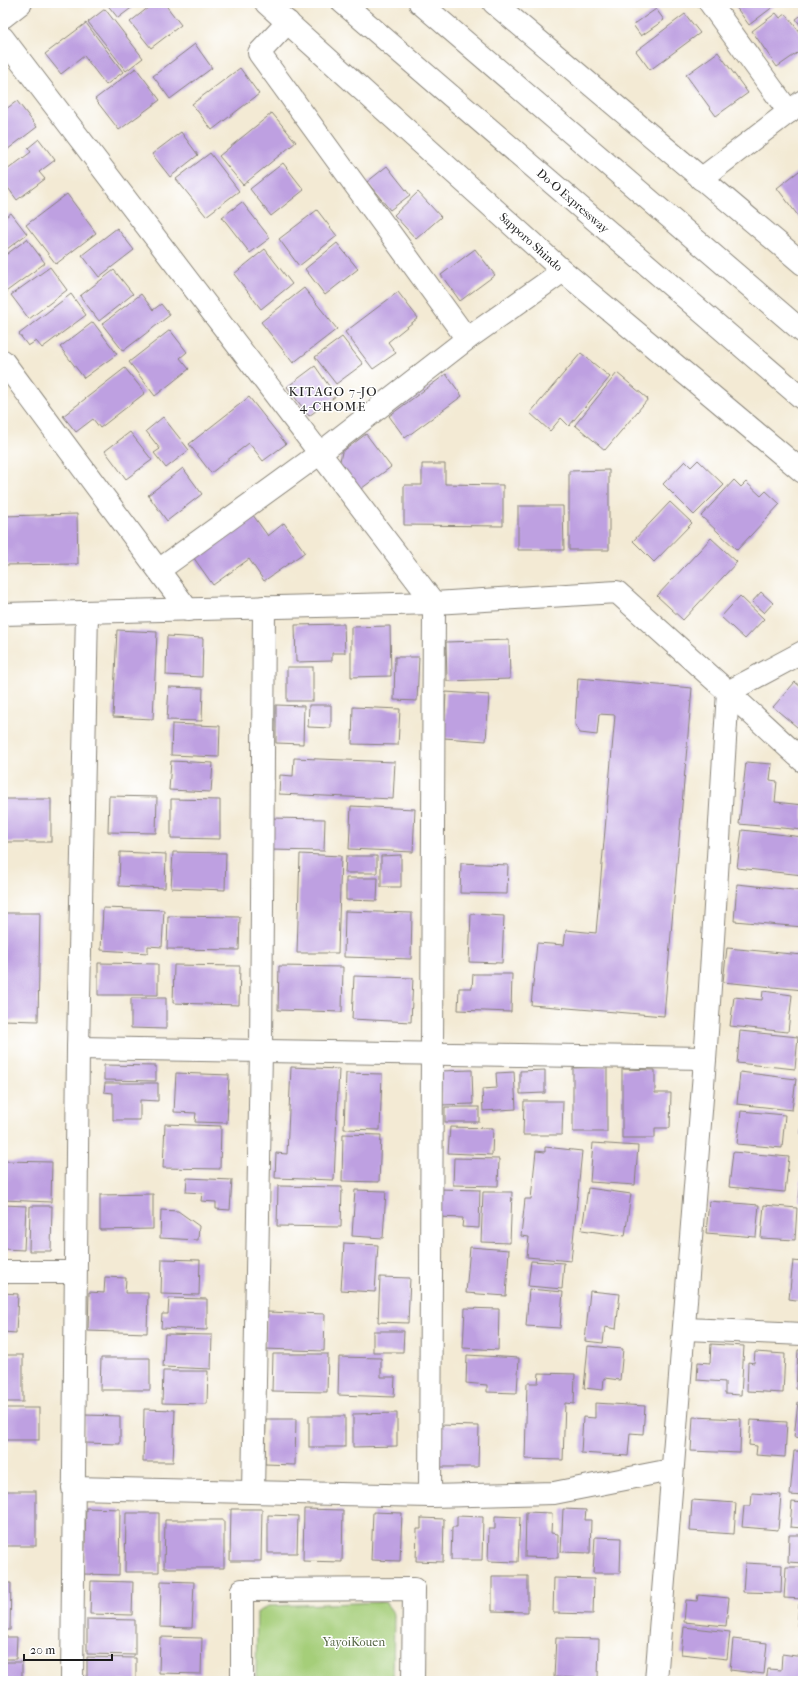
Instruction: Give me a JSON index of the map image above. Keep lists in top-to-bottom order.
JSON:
{
  "streets": {
    "main road": ["Do-O Expressway", "Sapporo Shindo"]
  },
  "districts": ["KITAGO 7-JO 4-CHOME"],
  "parks": ["YayoiKouen"],
  "scale_bar": "20 m"
}
